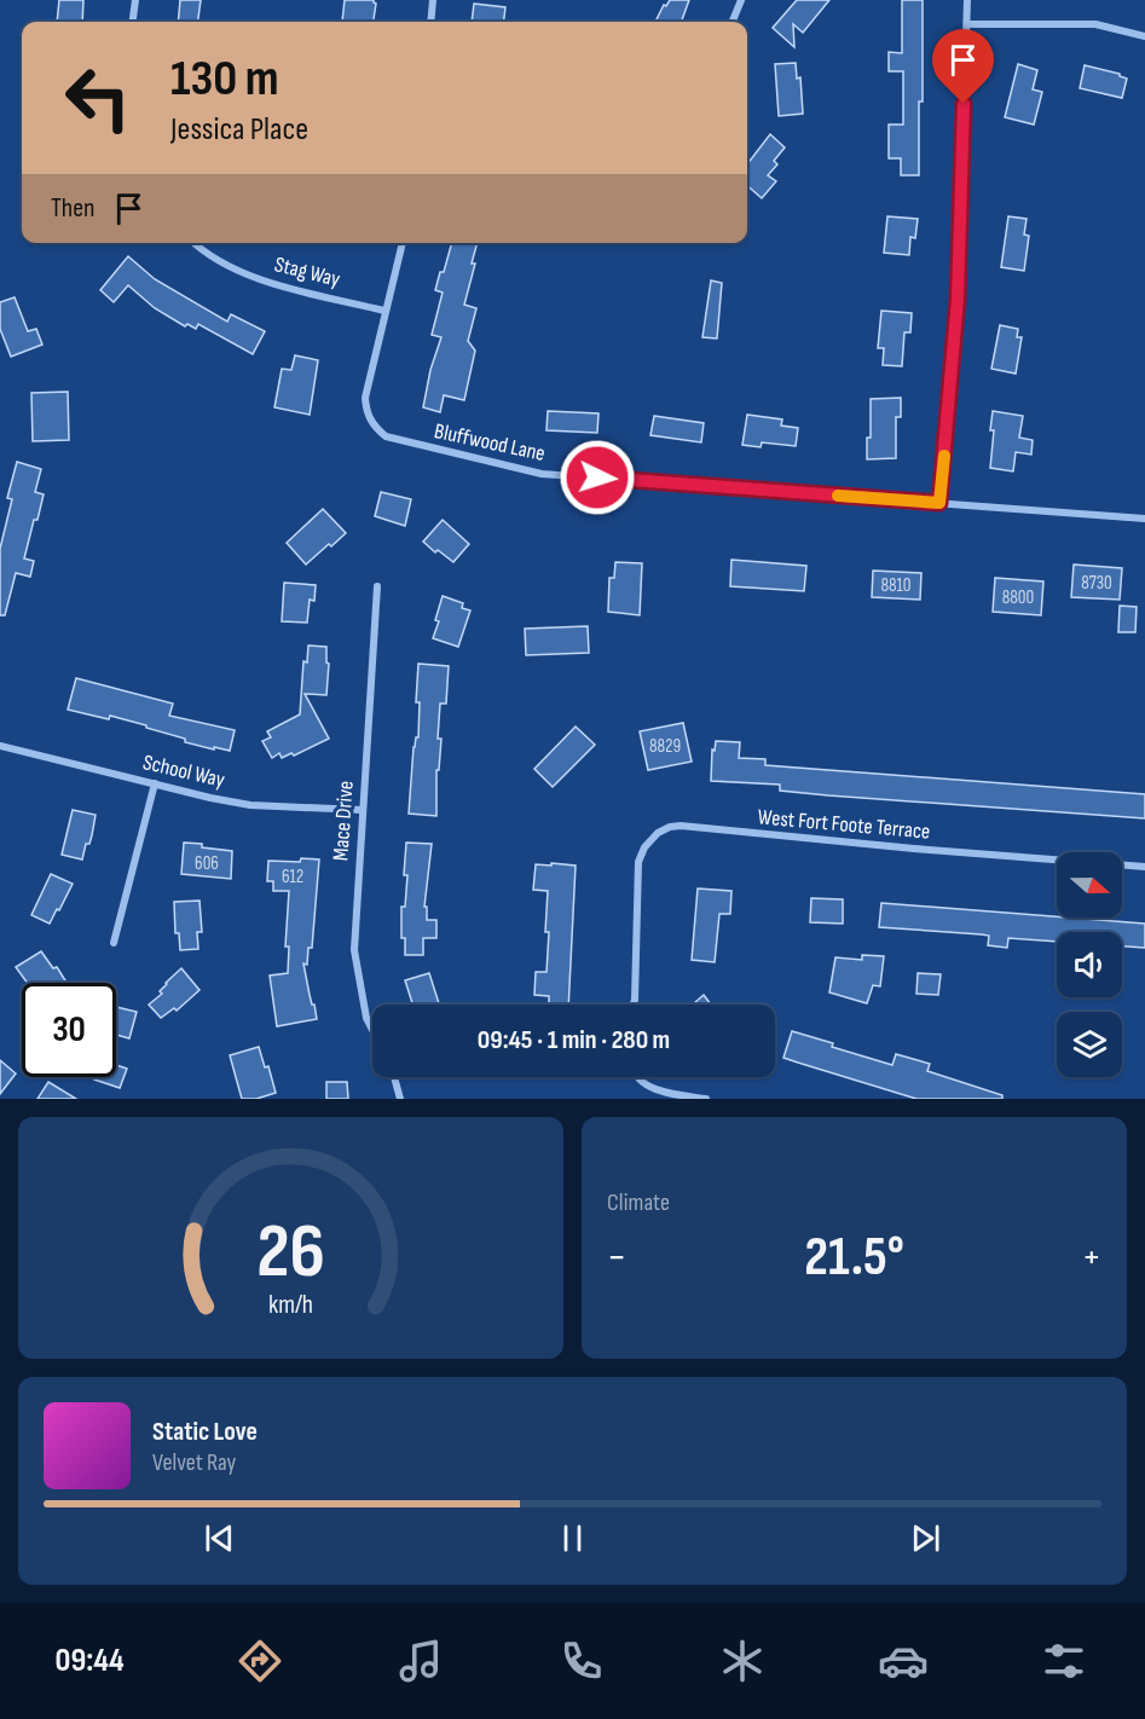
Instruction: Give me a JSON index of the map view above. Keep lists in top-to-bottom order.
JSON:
{
  "streets": {
    "street": [
      "Stag Way",
      "Bluffwood Lane",
      "School Way",
      "Mace Drive",
      "West Fort Foote Terrace"
    ]
  },
  "crossings": [
    ["Stag Way", "Bluffwood Lane"],
    ["School Way", "Mace Drive"]
  ],
  "house_numbers": [
    "8730",
    "8810",
    "8800",
    "8829",
    "606",
    "612"
  ],
  "north": "right",
  "page": {
    "turn": ["130 m", "Jessica Place"],
    "then": "Then",
    "limit": "30",
    "trip": "09:45 · 1 min · 280 m",
    "tile": "Climate",
    "heat": ["−", "21.5°", "+"],
    "song": ["Static Love", "Velvet Ray"],
    "tabs": "09:44",
    "gauge": ["26", "km/h"]
  }
}
